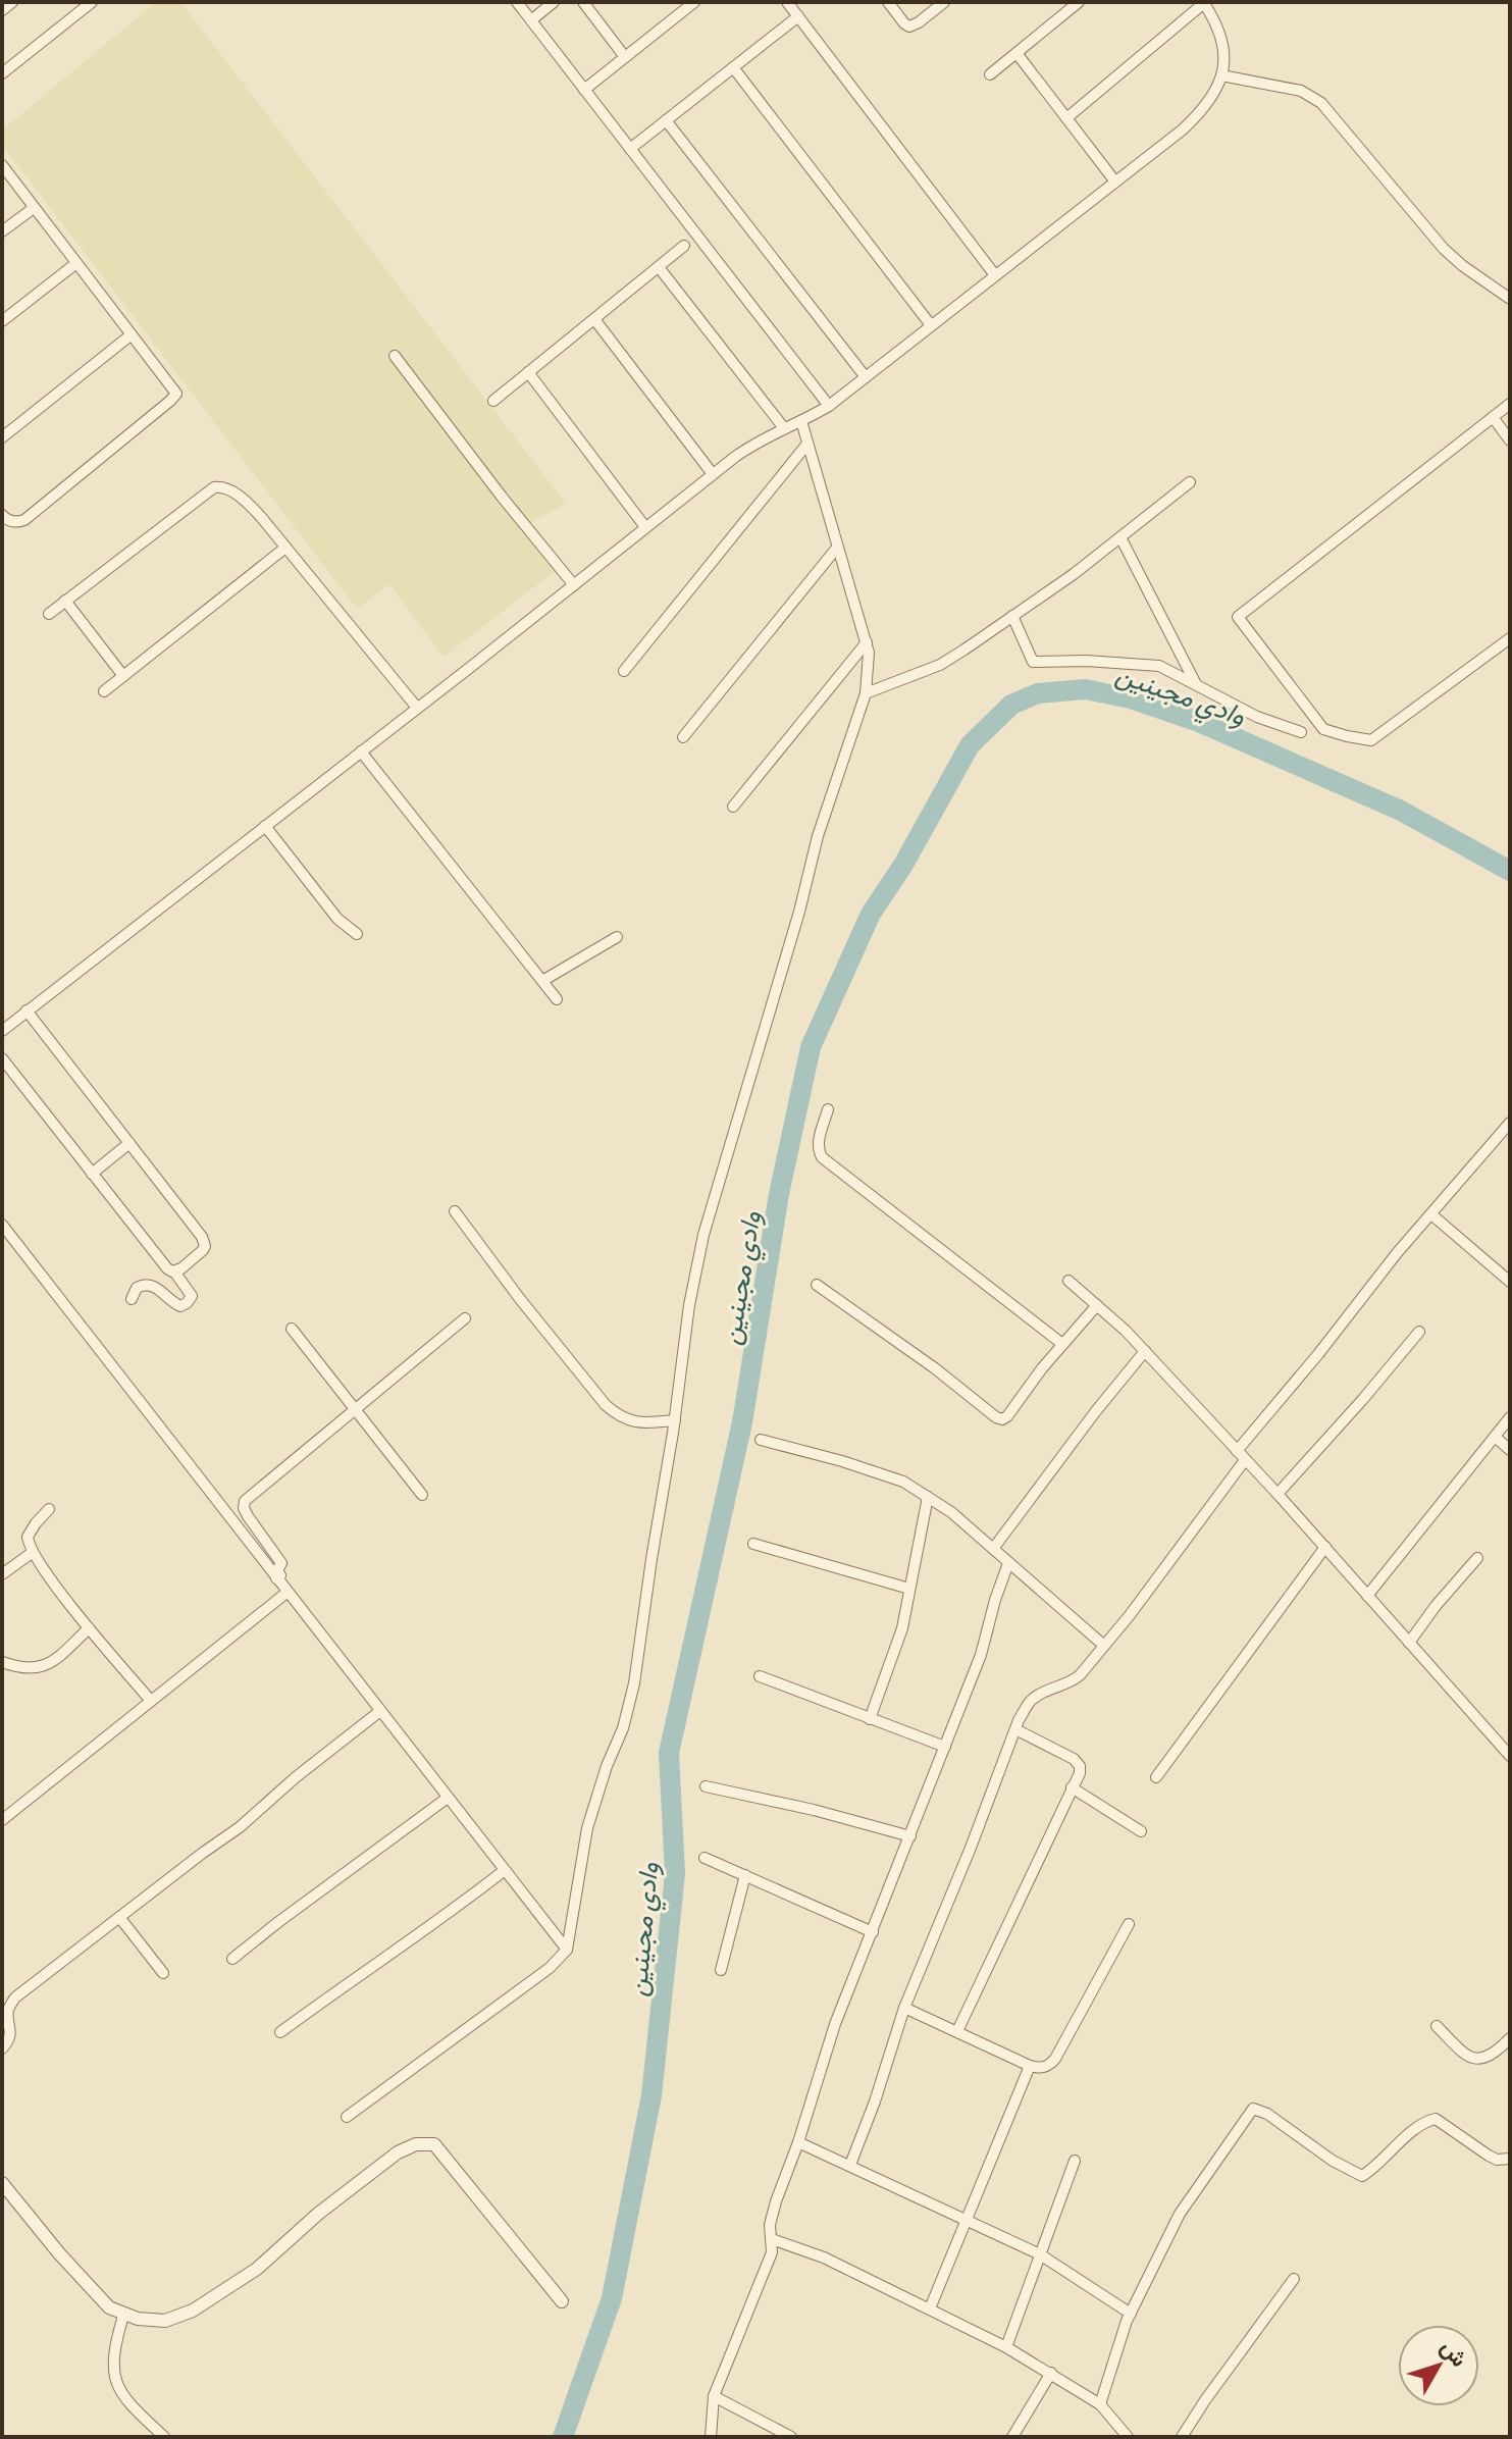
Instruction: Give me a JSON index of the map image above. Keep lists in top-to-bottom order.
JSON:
{
  "water": ["وادي مجينين"],
  "north": "top right"
}
